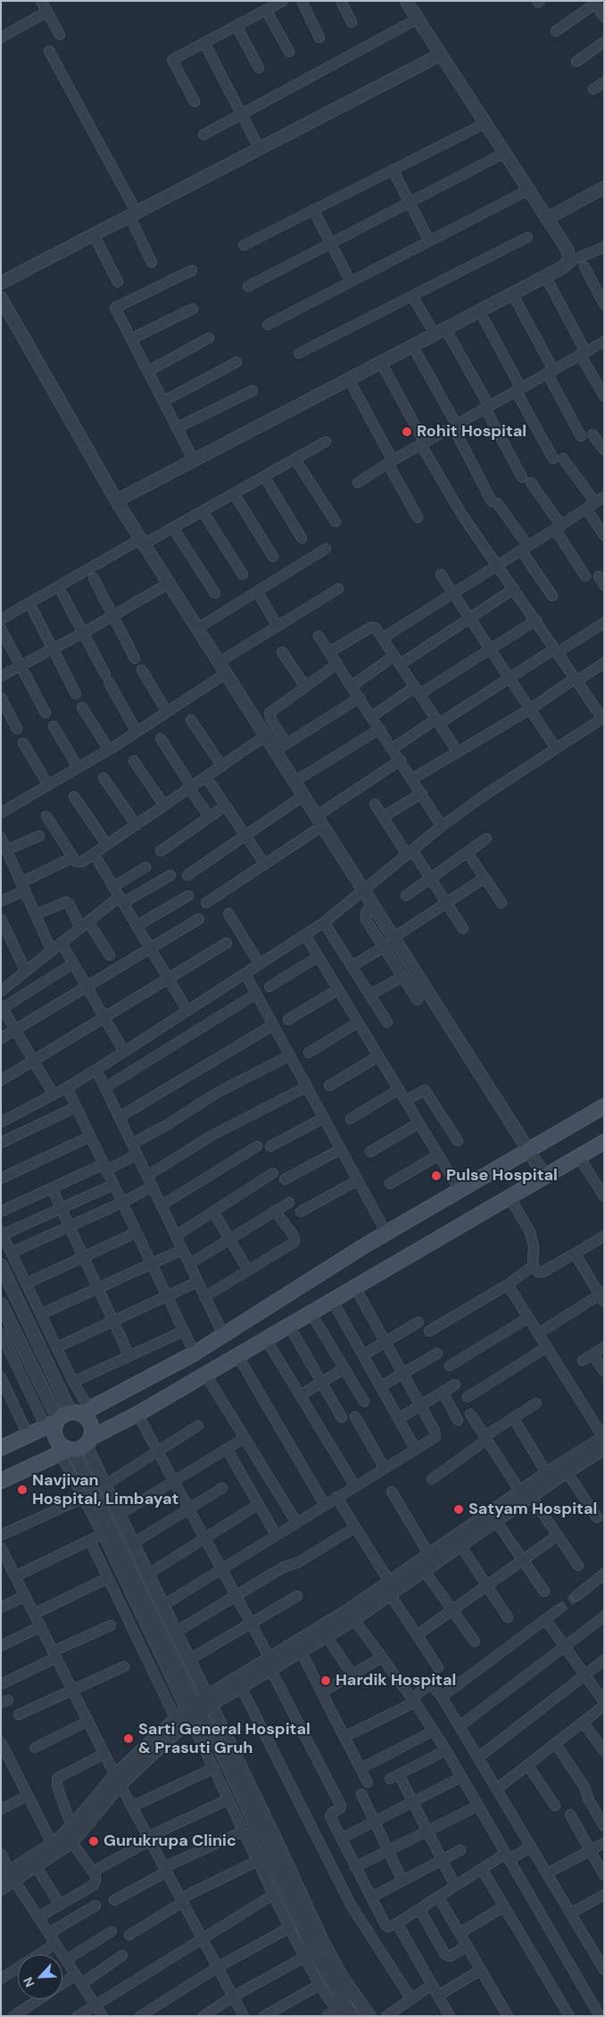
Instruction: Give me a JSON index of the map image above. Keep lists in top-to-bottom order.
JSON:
{
  "places": [
    "Rohit Hospital",
    "Pulse Hospital",
    "Navjivan Hospital, Limbayat",
    "Satyam Hospital",
    "Hardik Hospital",
    "Sarti General Hospital & Prasuti Gruh",
    "Gurukrupa Clinic"
  ],
  "north": "bottom left"
}
